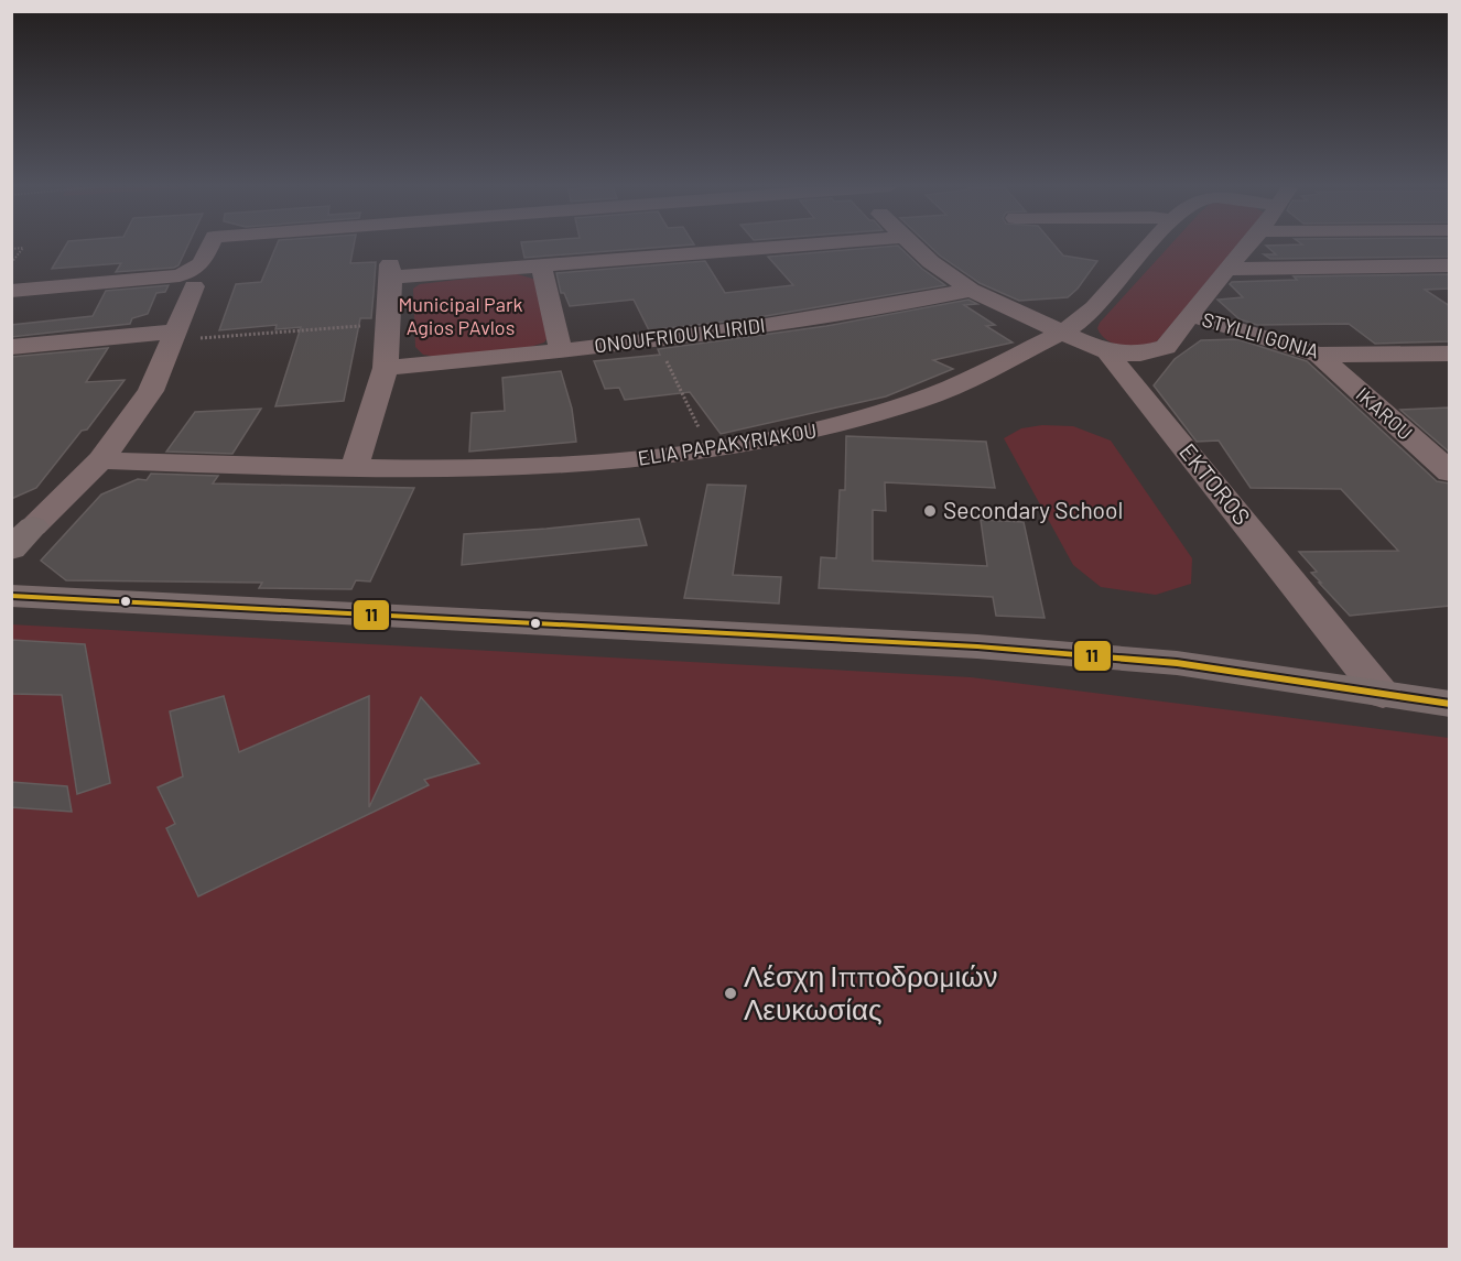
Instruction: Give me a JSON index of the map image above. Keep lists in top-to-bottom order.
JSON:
{
  "streets": {
    "street": [
      "ONOUFRIOU KLIRIDI",
      "STYLLI GONIA",
      "IKAROU",
      "ELIA PAPAKYRIAKOU",
      "EKTOROS"
    ]
  },
  "crossings": [
    ["STYLLI GONIA", "IKAROU"]
  ],
  "parks": ["Municipal Park Agios PAvlos"],
  "places": ["Secondary School", "Λέσχη Ιπποδρομιών Λευκωσίας"],
  "lines": ["transit line 11"]
}
